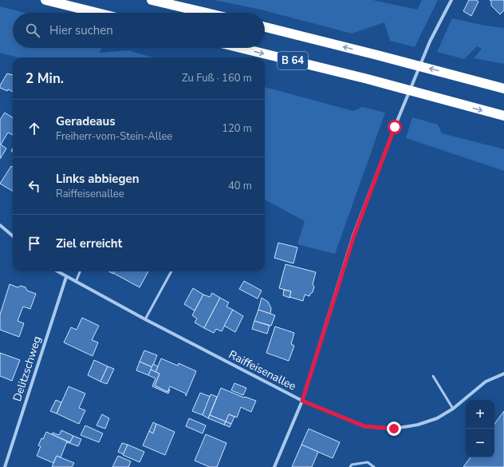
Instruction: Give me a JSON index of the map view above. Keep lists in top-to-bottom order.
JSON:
{
  "streets": {
    "highway": ["B 64"],
    "street": ["Delitzschweg", "Raiffeisenallee"]
  },
  "crossings": [
    ["Delitzschweg", "Raiffeisenallee"]
  ],
  "page": {
    "search": "Hier suchen",
    "heading": ["2 Min.", "Zu Fuß · 160 m"],
    "list": [
      ["Geradeaus", "Freiherr-vom-Stein-Allee", "120 m"],
      ["Links abbiegen", "Raiffeisenallee", "40 m"],
      "Ziel erreicht"
    ],
    "map_buttons": ["+", "−"]
  }
}
